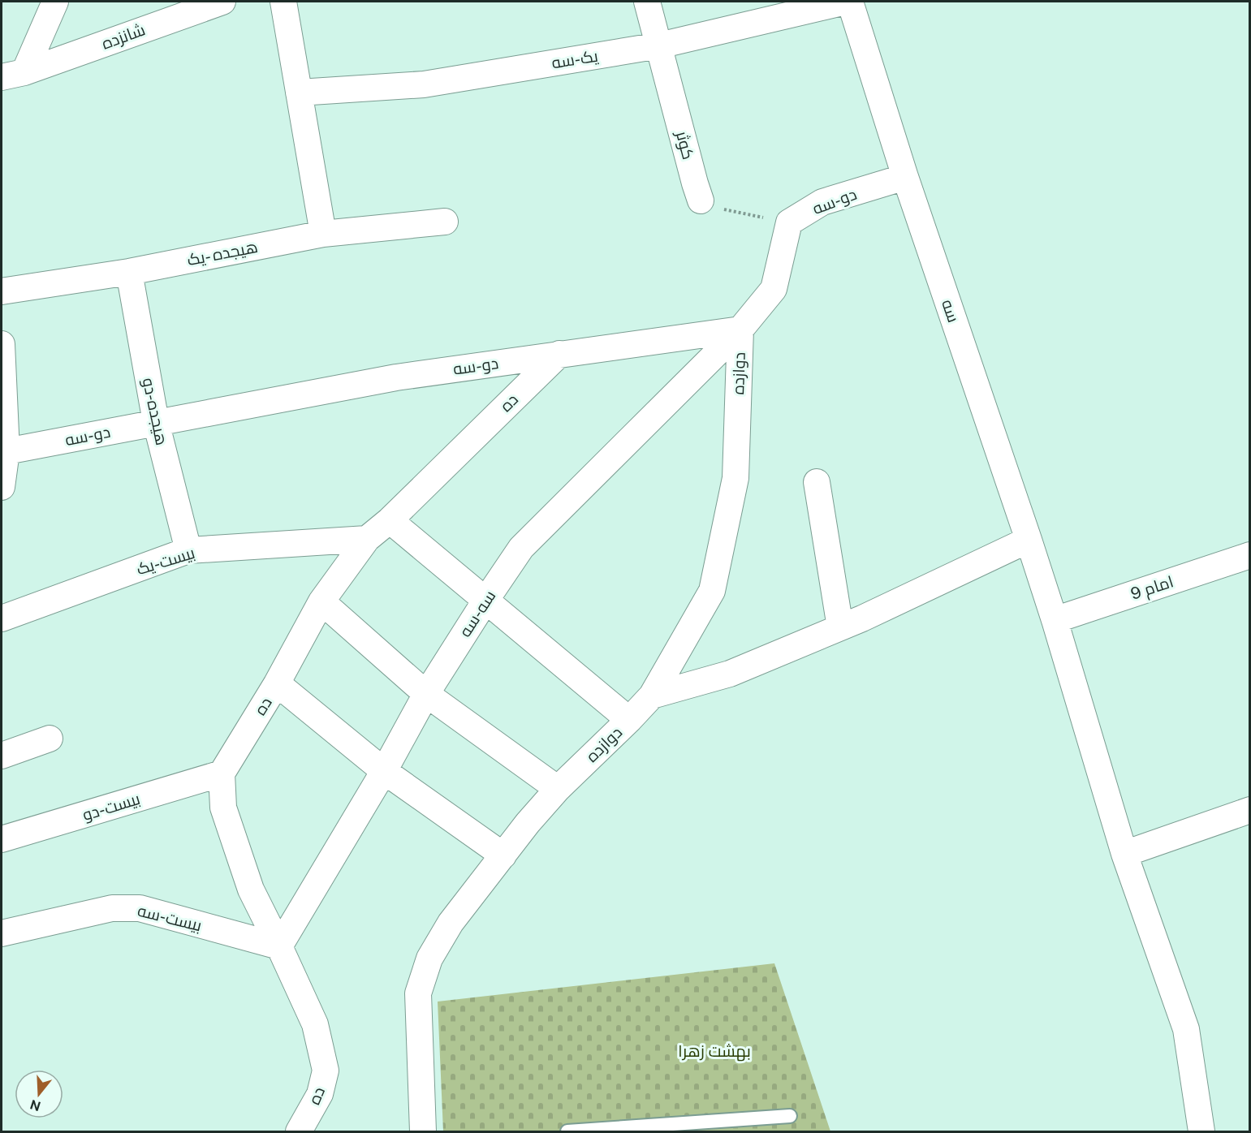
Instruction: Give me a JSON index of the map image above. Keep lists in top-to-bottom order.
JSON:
{
  "streets": {
    "street": [
      "شانزده",
      "یک-سه",
      "کوثر",
      "دو-سه",
      "هیجده -یک",
      "سه",
      "دوازده",
      "ده",
      "هیجده-دو",
      "بیست-یک",
      "امام 9",
      "سه-سه",
      "بیست-دو",
      "بیست-سه"
    ]
  },
  "crossings": [
    ["یک-سه", "کوثر"],
    ["یک-سه", "سه"],
    ["دو-سه", "سه"],
    ["دو-سه", "دوازده"],
    ["دو-سه", "ده"],
    ["دو-سه", "هیجده-دو"],
    ["دو-سه", "سه-سه"],
    ["هیجده -یک", "هیجده-دو"],
    ["سه", "امام 9"],
    ["دوازده", "سه-سه"],
    ["ده", "بیست-یک"],
    ["ده", "سه-سه"],
    ["ده", "بیست-دو"],
    ["ده", "بیست-سه"],
    ["هیجده-دو", "بیست-یک"],
    ["سه-سه", "بیست-سه"]
  ],
  "parks": ["بهشت زهرا"],
  "north": "bottom"
}
